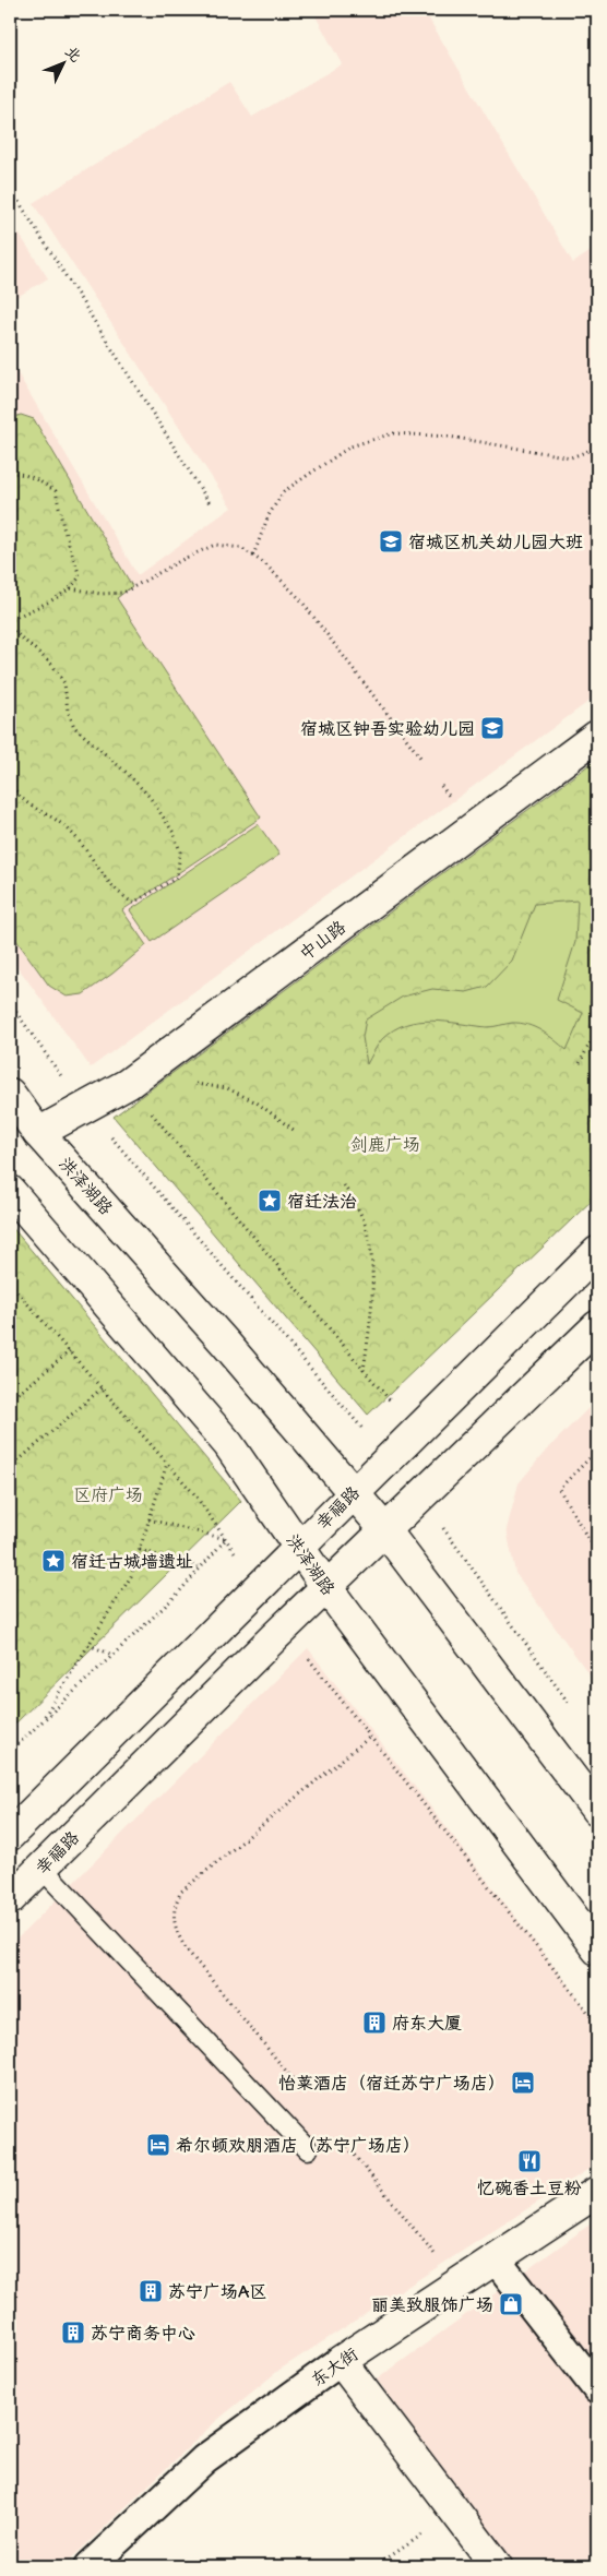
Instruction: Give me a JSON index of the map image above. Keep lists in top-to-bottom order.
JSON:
{
  "streets": {
    "main road": [
      "中山路",
      "洪泽湖路",
      "幸福路",
      "东大街"
    ]
  },
  "crossings": [
    ["中山路", "洪泽湖路"],
    ["洪泽湖路", "幸福路"]
  ],
  "parks": ["剑鹿广场", "区府广场"],
  "places": {
    "school or university": ["宿城区机关幼儿园大班", "宿城区钟吾实验幼儿园"],
    "place": ["宿迁法治", "宿迁古城墙遗址"],
    "building": ["府东大厦", "苏宁广场A区", "苏宁商务中心"],
    "hotel": ["怡莱酒店（宿迁苏宁广场店）", "希尔顿欢朋酒店（苏宁广场店）"],
    "restaurant": ["忆碗香土豆粉"],
    "shop": ["丽美致服饰广场"]
  },
  "north": "top right"
}
